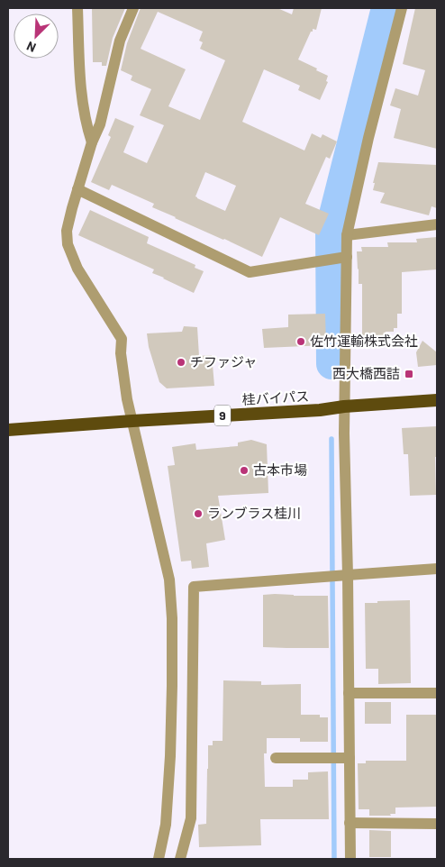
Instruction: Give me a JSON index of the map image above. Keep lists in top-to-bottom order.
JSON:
{
  "streets": {
    "highway": ["桂バイパス", "9"]
  },
  "places": {
    "other": [
      "佐竹運輸株式会社",
      "チファジャ",
      "古本市場",
      "ランブラス桂川"
    ],
    "transit": ["西大橋西詰"]
  },
  "north": "bottom left"
}
